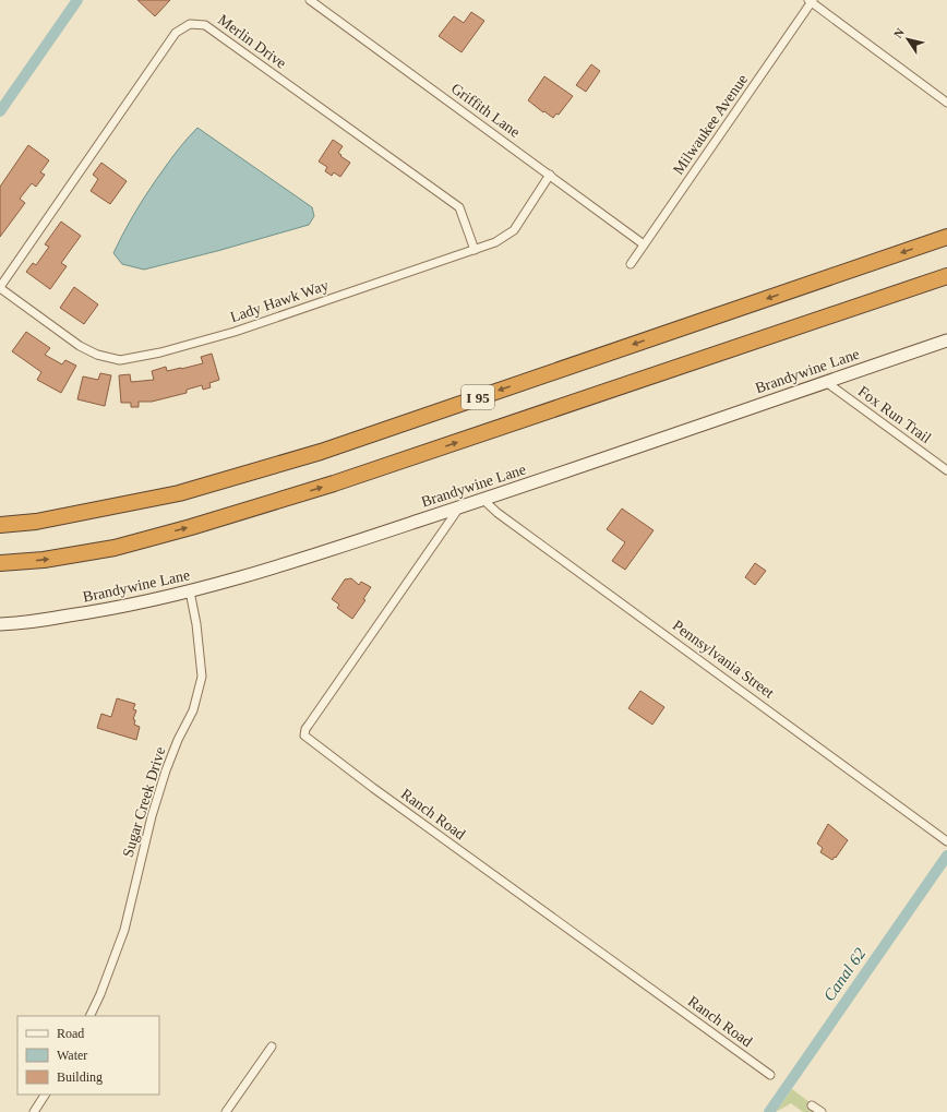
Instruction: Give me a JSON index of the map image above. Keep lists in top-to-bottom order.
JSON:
{
  "streets": {
    "highway": ["I 95"],
    "street": [
      "Merlin Drive",
      "Griffith Lane",
      "Milwaukee Avenue",
      "Lady Hawk Way",
      "Brandywine Lane",
      "Fox Run Trail",
      "Pennsylvania Street",
      "Sugar Creek Drive",
      "Ranch Road"
    ]
  },
  "crossings": [
    ["Merlin Drive", "Lady Hawk Way"],
    ["Griffith Lane", "Milwaukee Avenue"],
    ["Griffith Lane", "Lady Hawk Way"],
    ["Brandywine Lane", "Fox Run Trail"],
    ["Brandywine Lane", "Pennsylvania Street"],
    ["Brandywine Lane", "Sugar Creek Drive"],
    ["Brandywine Lane", "Ranch Road"]
  ],
  "water": ["Canal 62"],
  "legend": ["Road", "Water", "Building"],
  "north": "top left"
}
